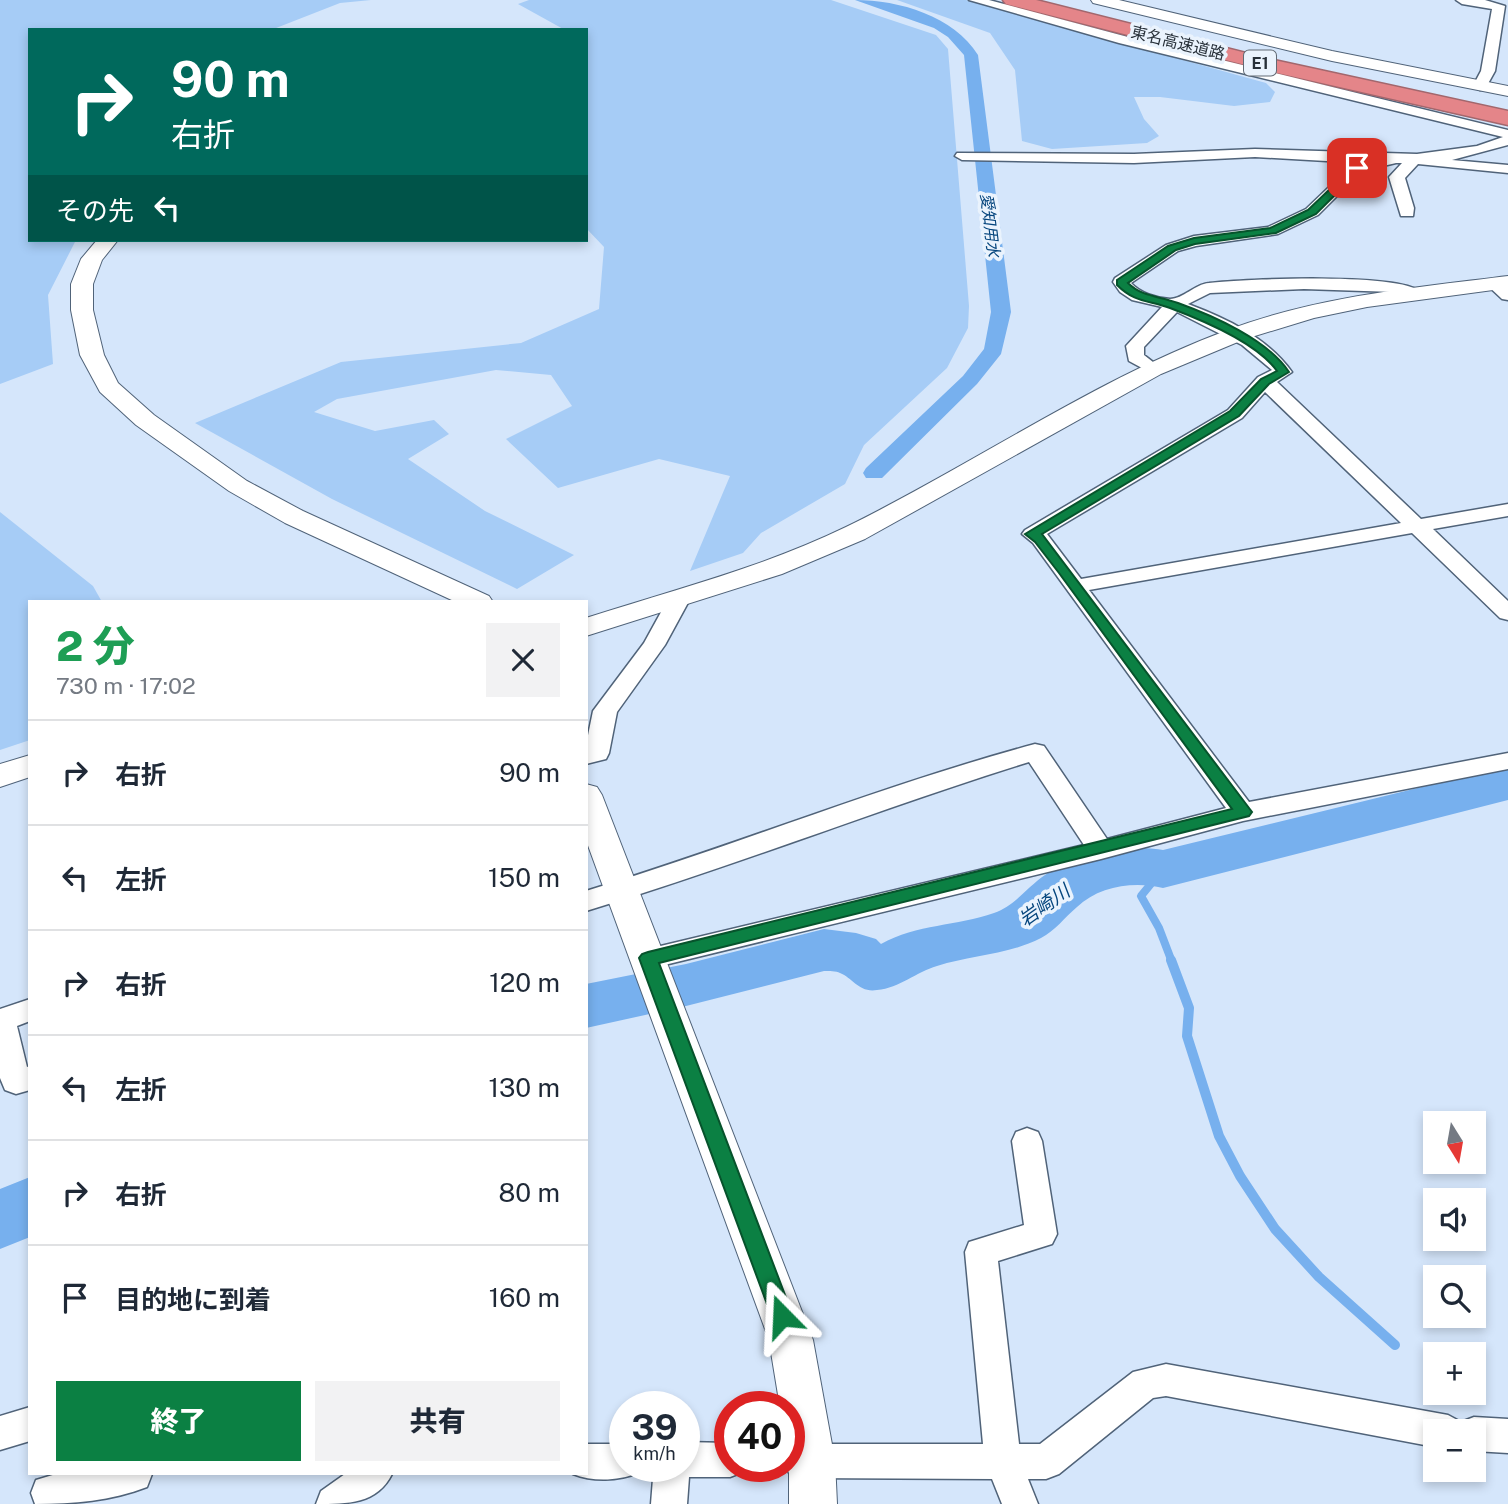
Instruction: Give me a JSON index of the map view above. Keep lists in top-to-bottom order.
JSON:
{
  "streets": {
    "highway": ["東名高速道路", "E1"]
  },
  "water": ["愛知用水", "岩崎川"],
  "north": "bottom",
  "page": {
    "turn": ["90 m", "右折"],
    "then": "その先",
    "heading": ["2 分", "730 m · 17:02"],
    "list": [
      {
        "name": "右折",
        "value": "90 m"
      },
      {
        "name": "左折",
        "value": "150 m"
      },
      {
        "name": "右折",
        "value": "120 m"
      },
      {
        "name": "左折",
        "value": "130 m"
      },
      {
        "name": "右折",
        "value": "80 m"
      },
      {
        "name": "目的地に到着",
        "value": "160 m"
      }
    ],
    "map_buttons": ["+", "−"],
    "buttons": ["終了", "共有"],
    "speed": "39 km/h",
    "limit": "40"
  }
}
